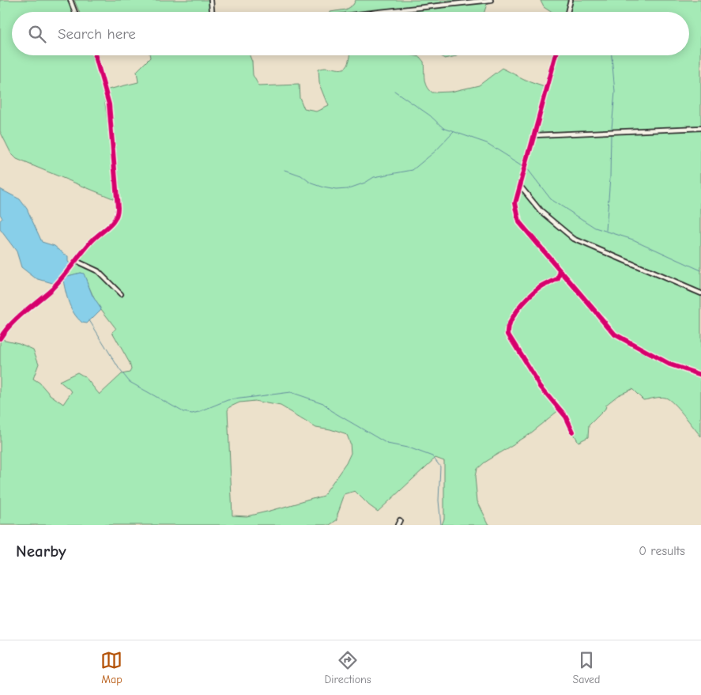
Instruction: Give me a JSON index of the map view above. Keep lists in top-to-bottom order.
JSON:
{
  "page": {
    "search": "Search here",
    "heading": ["Nearby", "0 results"],
    "nav": ["Map", "Directions", "Saved"]
  }
}
